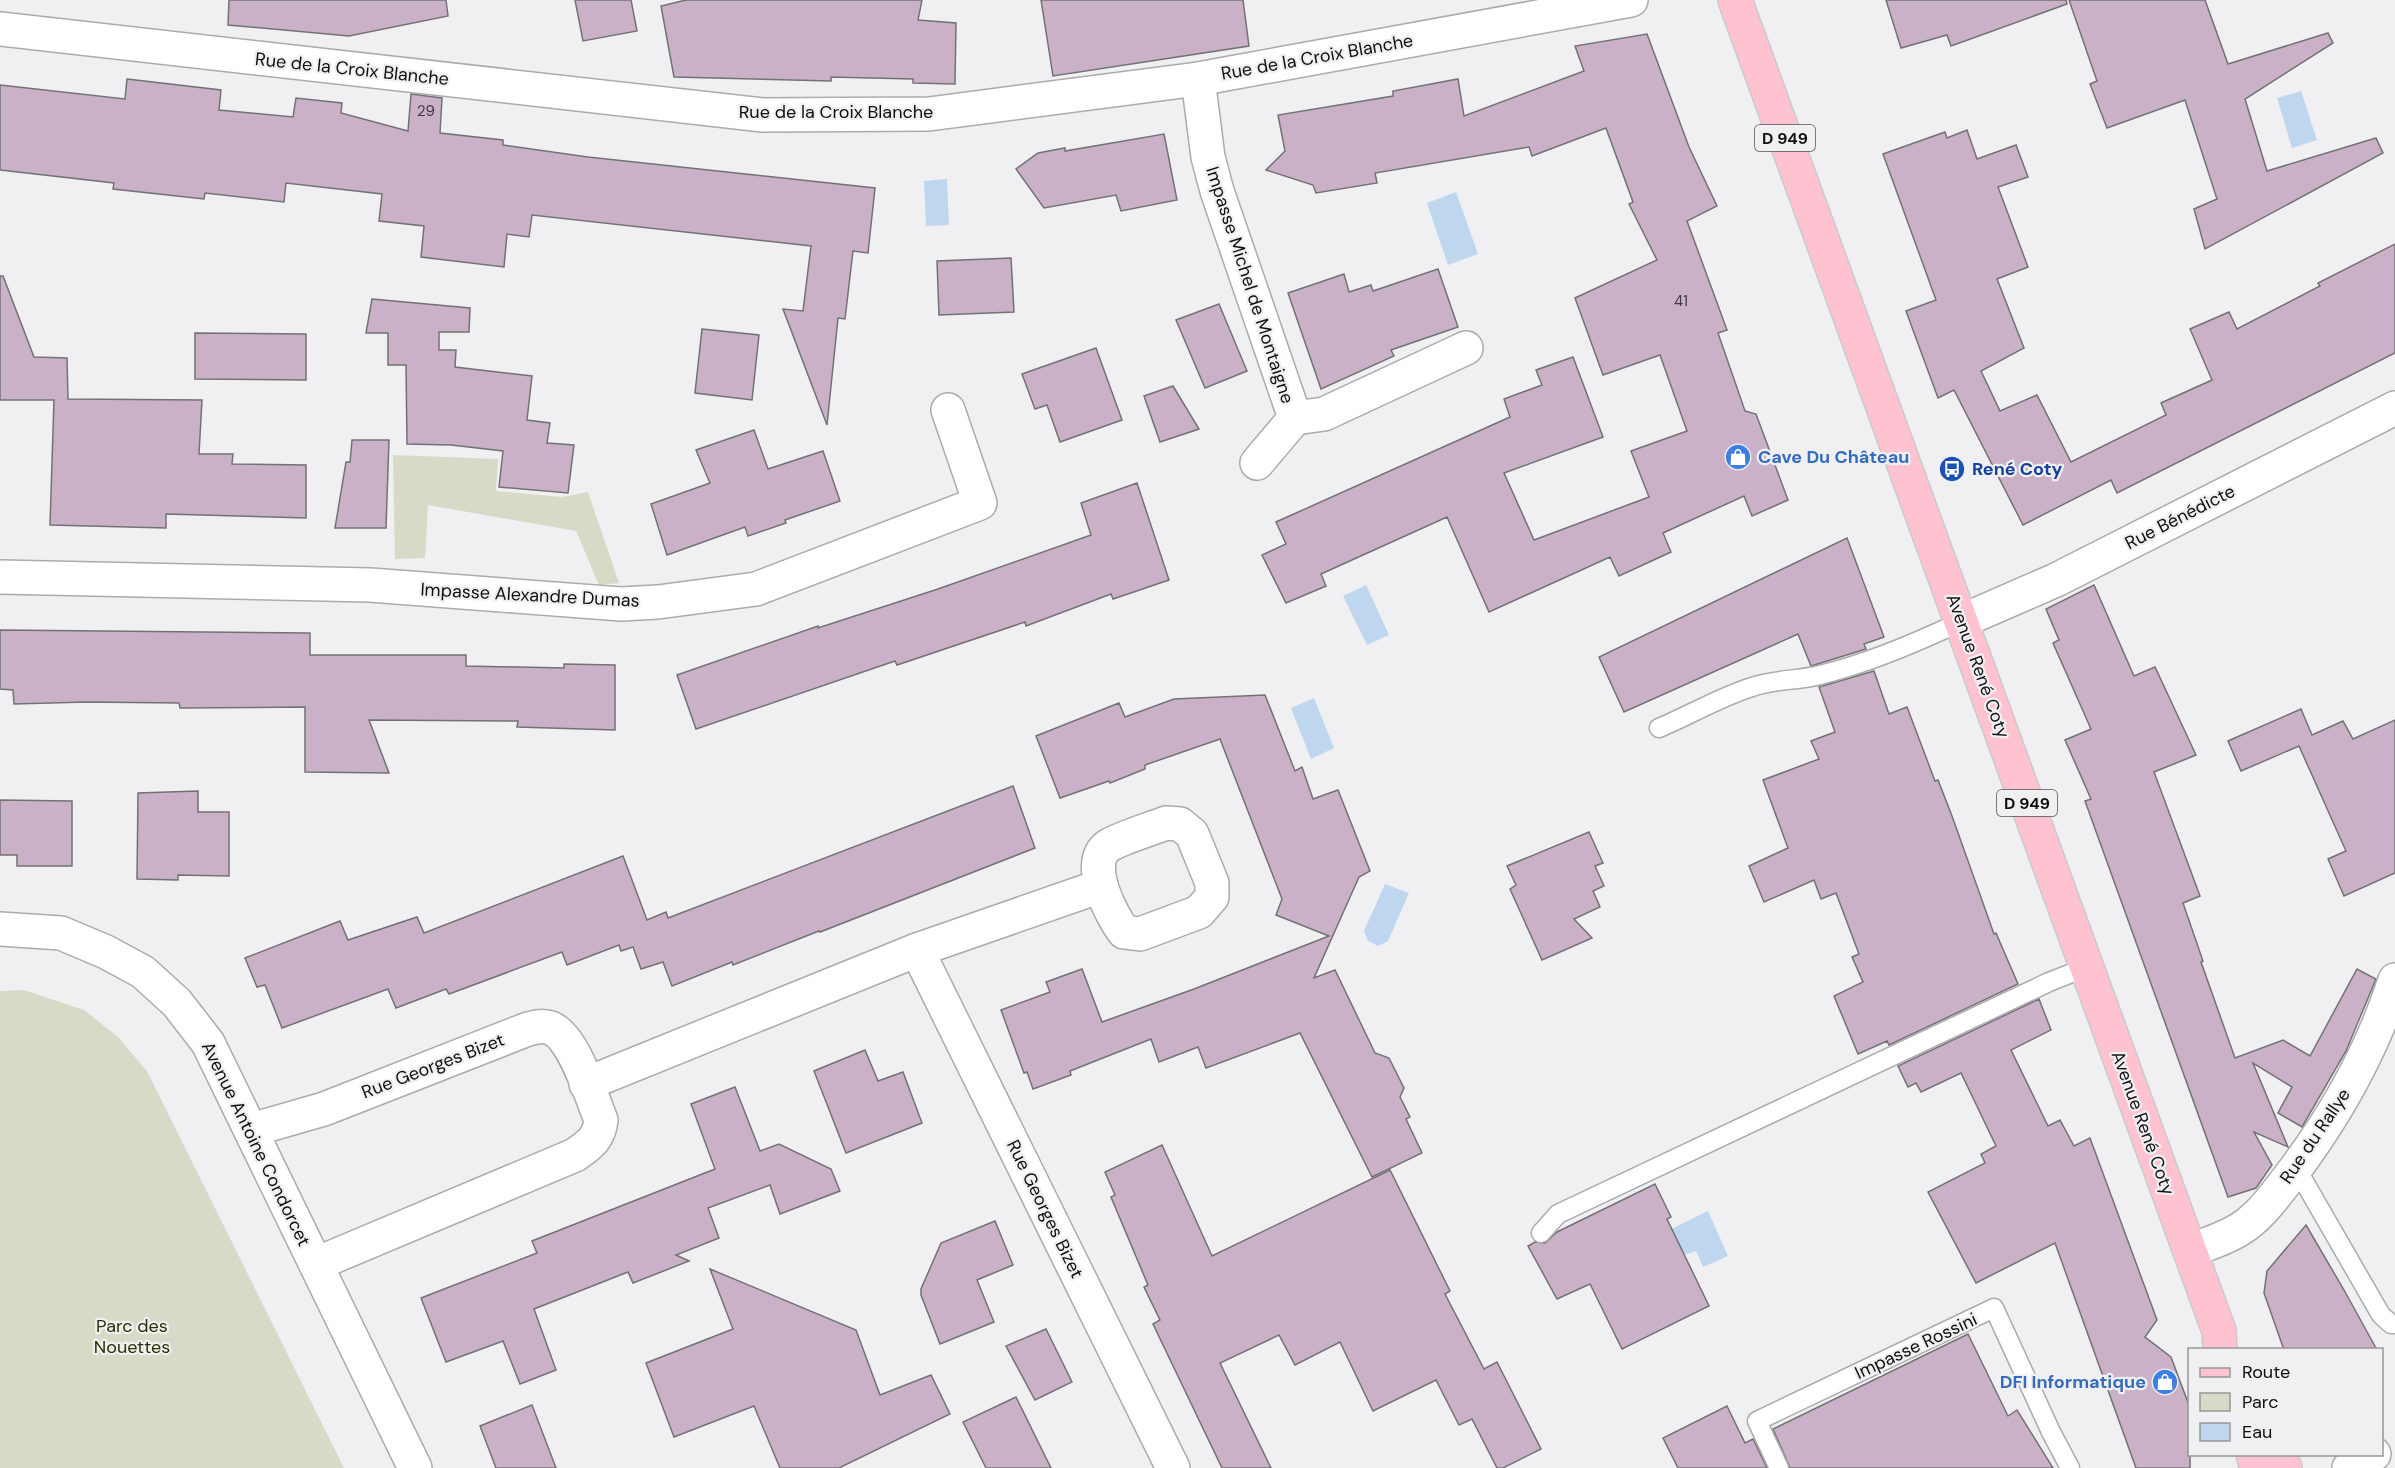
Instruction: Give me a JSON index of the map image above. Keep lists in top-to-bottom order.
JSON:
{
  "streets": {
    "main road": ["D 949", "Avenue René Coty"],
    "street": [
      "Rue de la Croix Blanche",
      "Impasse Michel de Montaigne",
      "Rue Bénédicte",
      "Impasse Alexandre Dumas",
      "Rue Georges Bizet",
      "Rue du Rallye",
      "Avenue Antoine Condorcet"
    ],
    "lane": ["Impasse Rossini"]
  },
  "crossings": [
    ["Rue de la Croix Blanche", "Impasse Michel de Montaigne"],
    ["Rue Bénédicte", "Avenue René Coty"],
    ["Avenue René Coty", "Rue du Rallye"],
    ["Rue Georges Bizet", "Avenue Antoine Condorcet"]
  ],
  "parks": ["Parc des Nouettes"],
  "places": {
    "shop": ["Cave Du Château", "DFI Informatique"],
    "bus stop": ["René Coty"]
  },
  "house_numbers": ["29", "41"],
  "legend": ["Route", "Parc", "Eau"]
}
